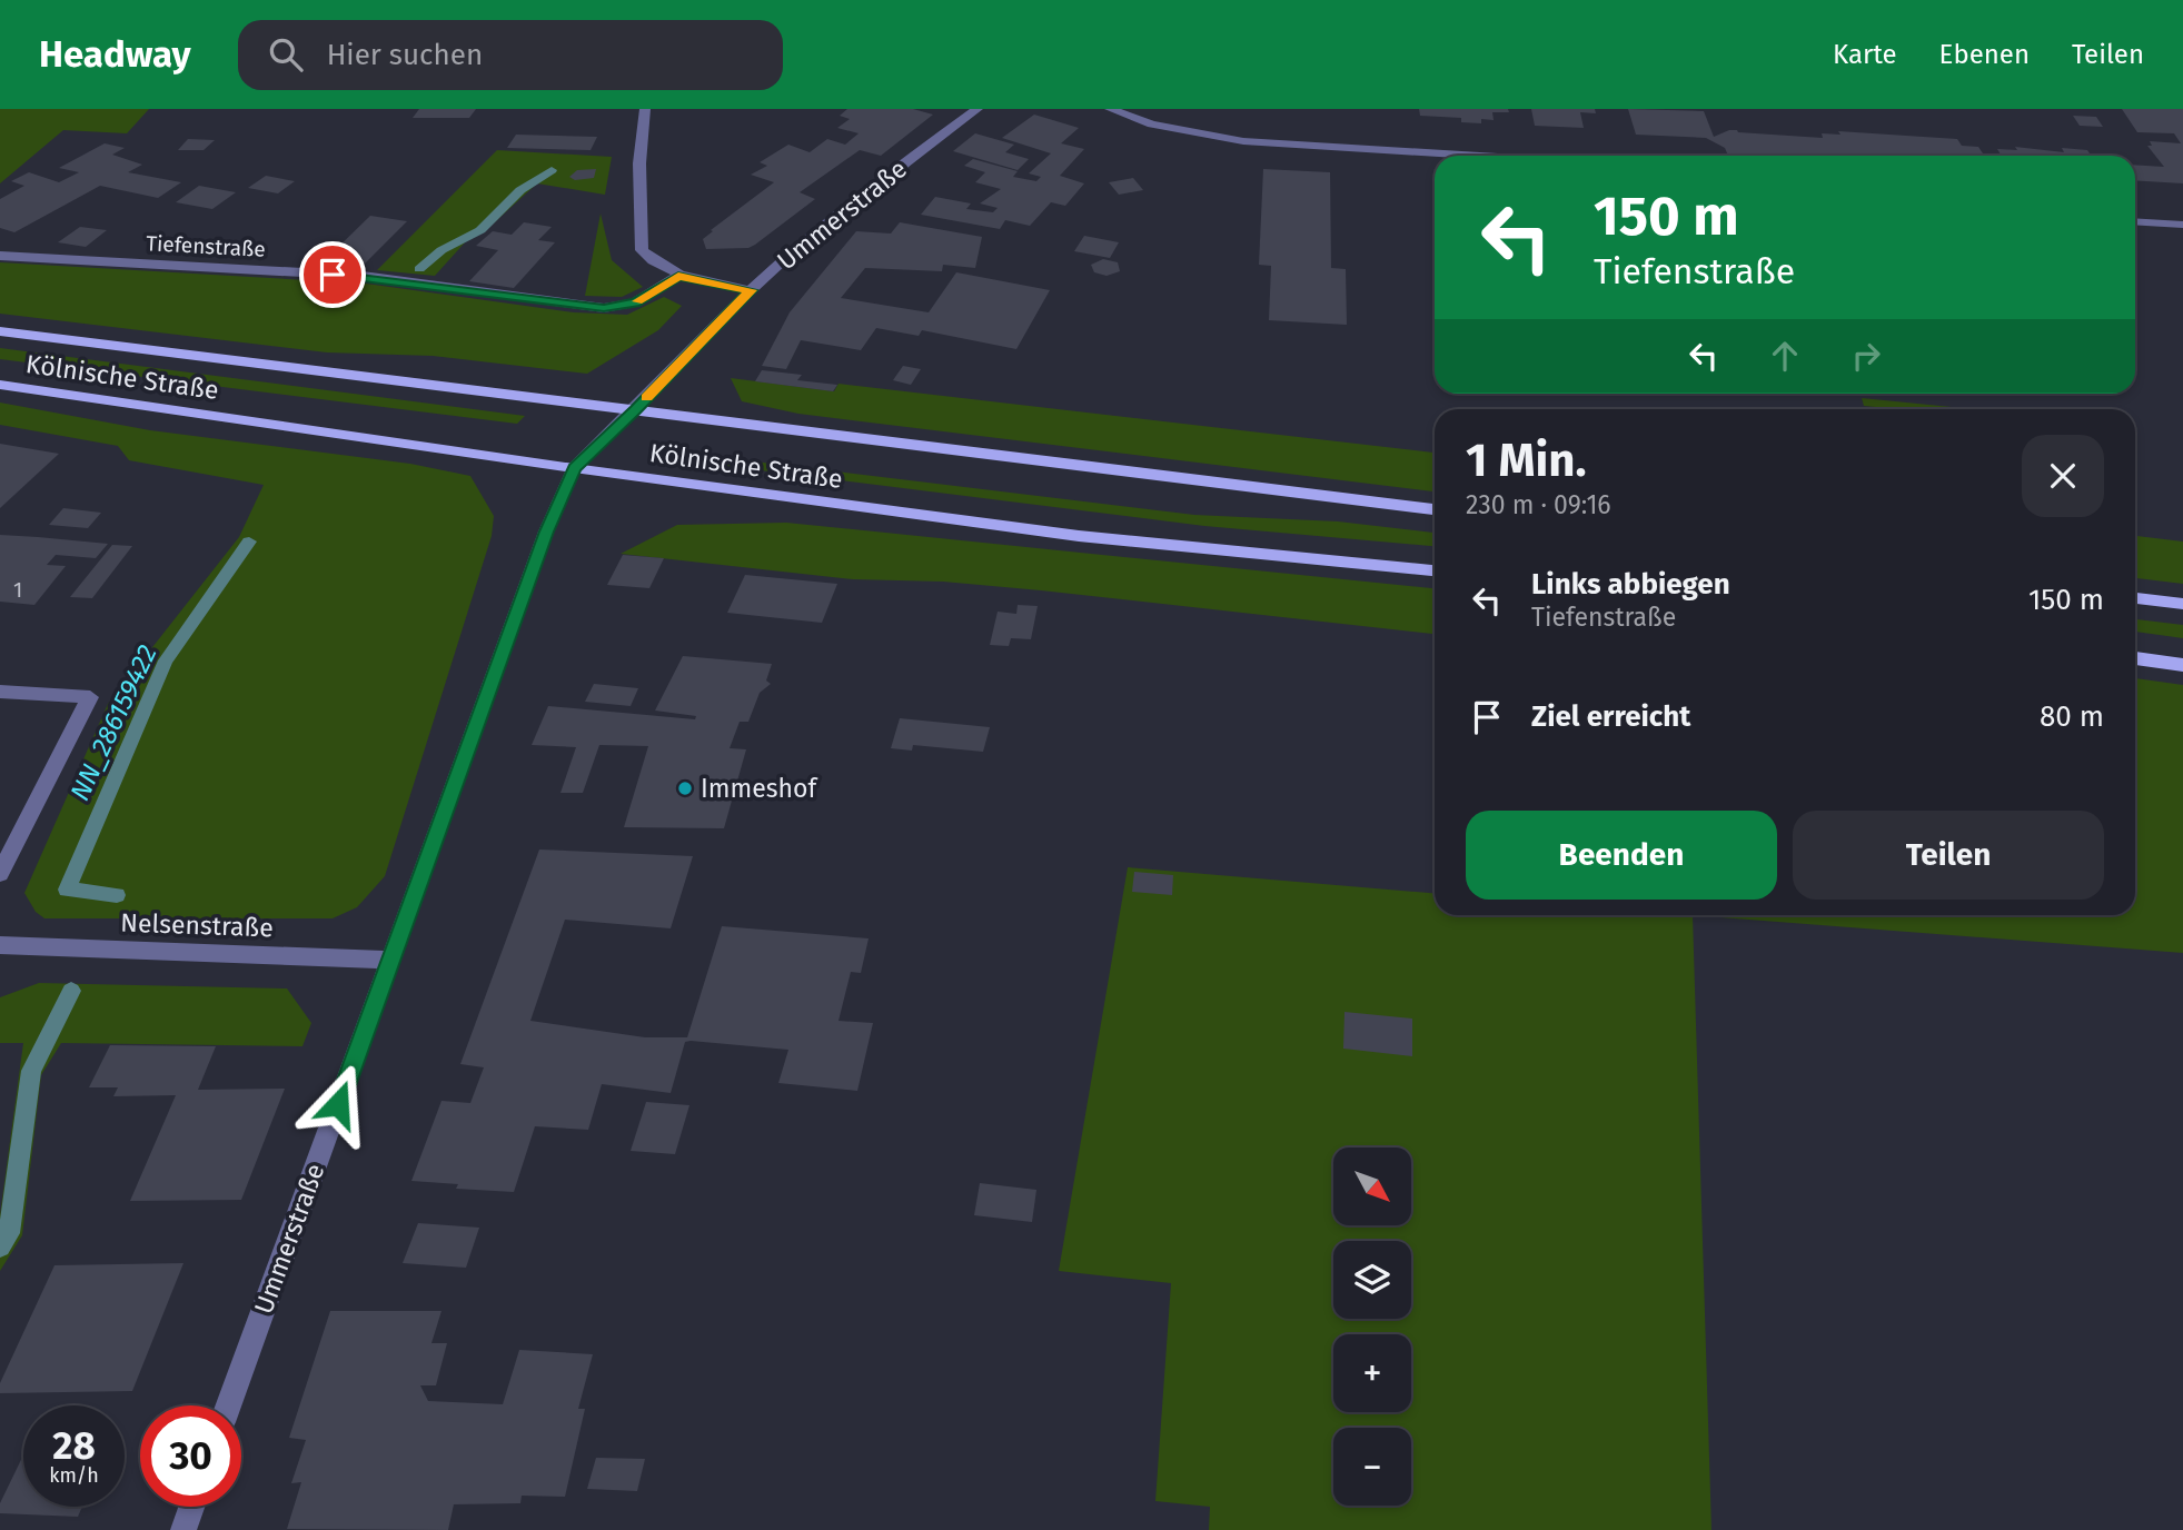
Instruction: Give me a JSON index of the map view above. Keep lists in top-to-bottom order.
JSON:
{
  "streets": {
    "main road": ["Kölnische Straße"],
    "street": ["Ummerstraße", "Tiefenstraße", "Nelsenstraße"]
  },
  "crossings": [
    ["Ummerstraße", "Kölnische Straße"],
    ["Ummerstraße", "Nelsenstraße"]
  ],
  "water": ["NN_286159422"],
  "places": ["Immeshof"],
  "house_numbers": ["1"],
  "north": "bottom right",
  "page": {
    "header": "Headway",
    "search": "Hier suchen",
    "nav": ["Karte", "Ebenen", "Teilen"],
    "turn": ["150 m", "Tiefenstraße"],
    "heading": ["1 Min.", "230 m · 09:16"],
    "list": [
      {
        "name": "Links abbiegen",
        "note": "Tiefenstraße",
        "value": "150 m"
      },
      {
        "name": "Ziel erreicht",
        "value": "80 m"
      }
    ],
    "buttons": ["Beenden", "Teilen"],
    "map_buttons": ["+", "−"],
    "speed": "28 km/h",
    "limit": "30"
  }
}
